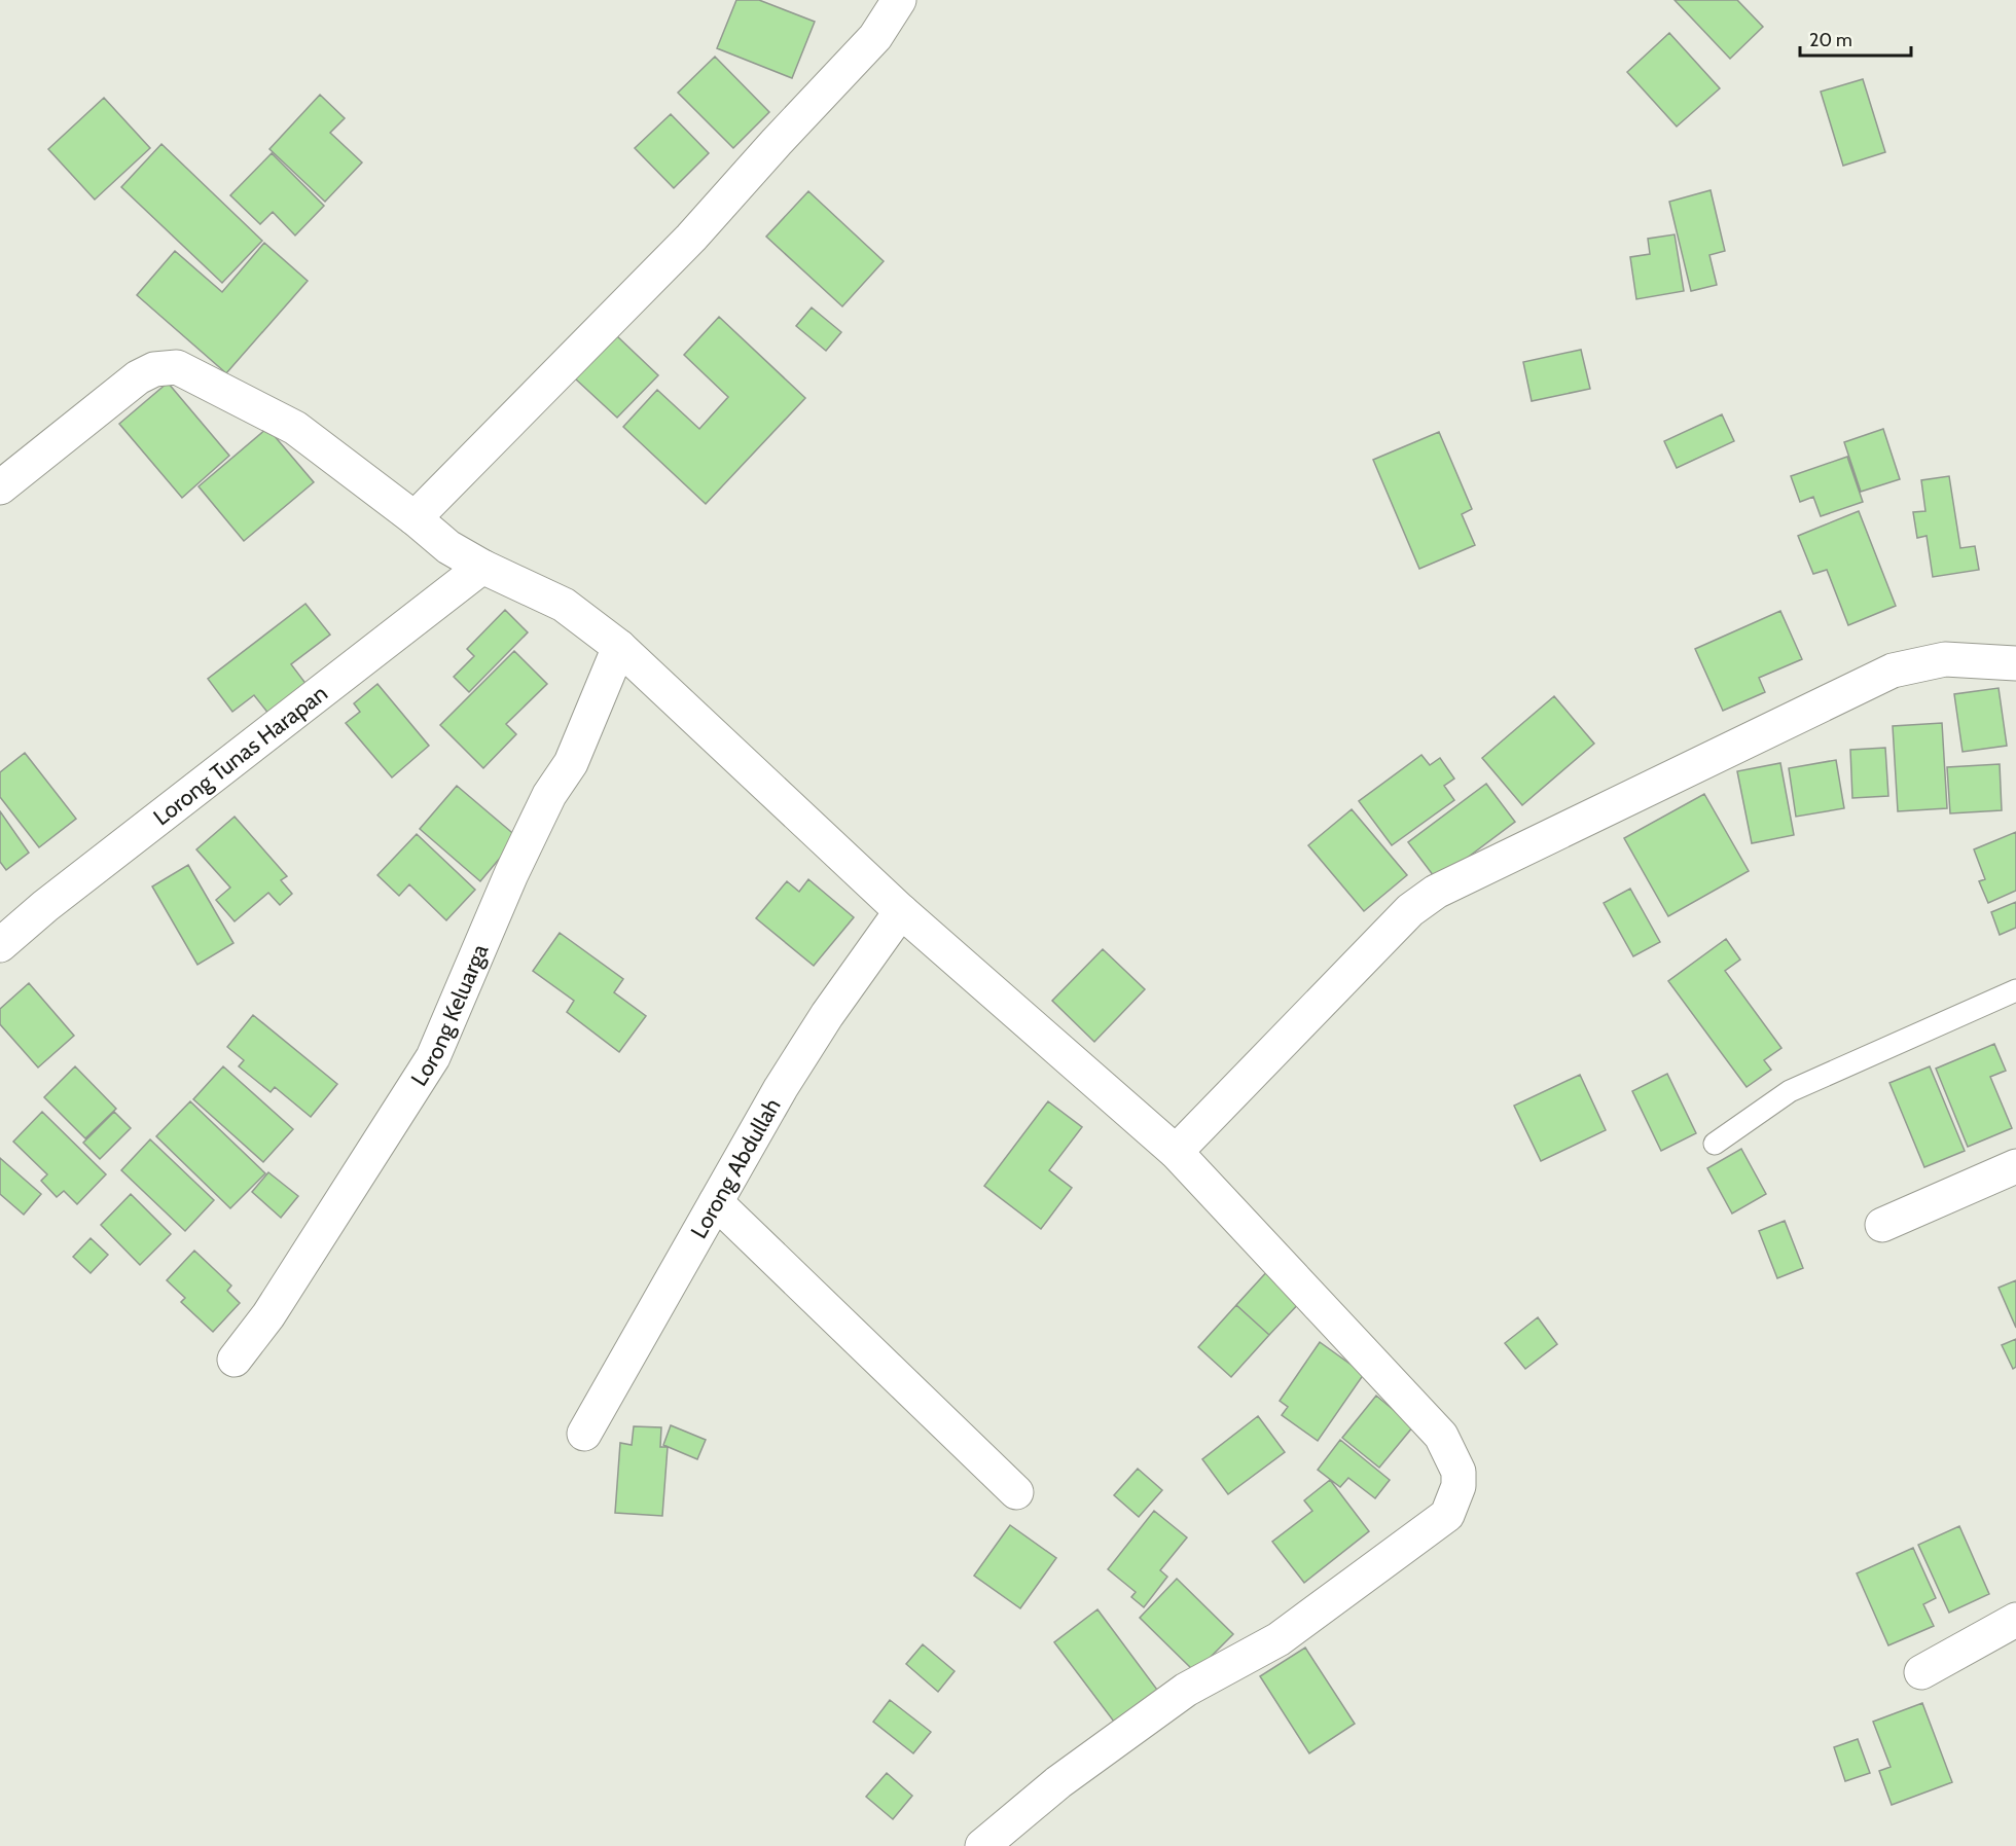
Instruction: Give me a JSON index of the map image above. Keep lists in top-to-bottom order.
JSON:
{
  "streets": {
    "street": ["Lorong Tunas Harapan", "Lorong Keluarga", "Lorong Abdullah"]
  },
  "scale_bar": "20 m"
}
